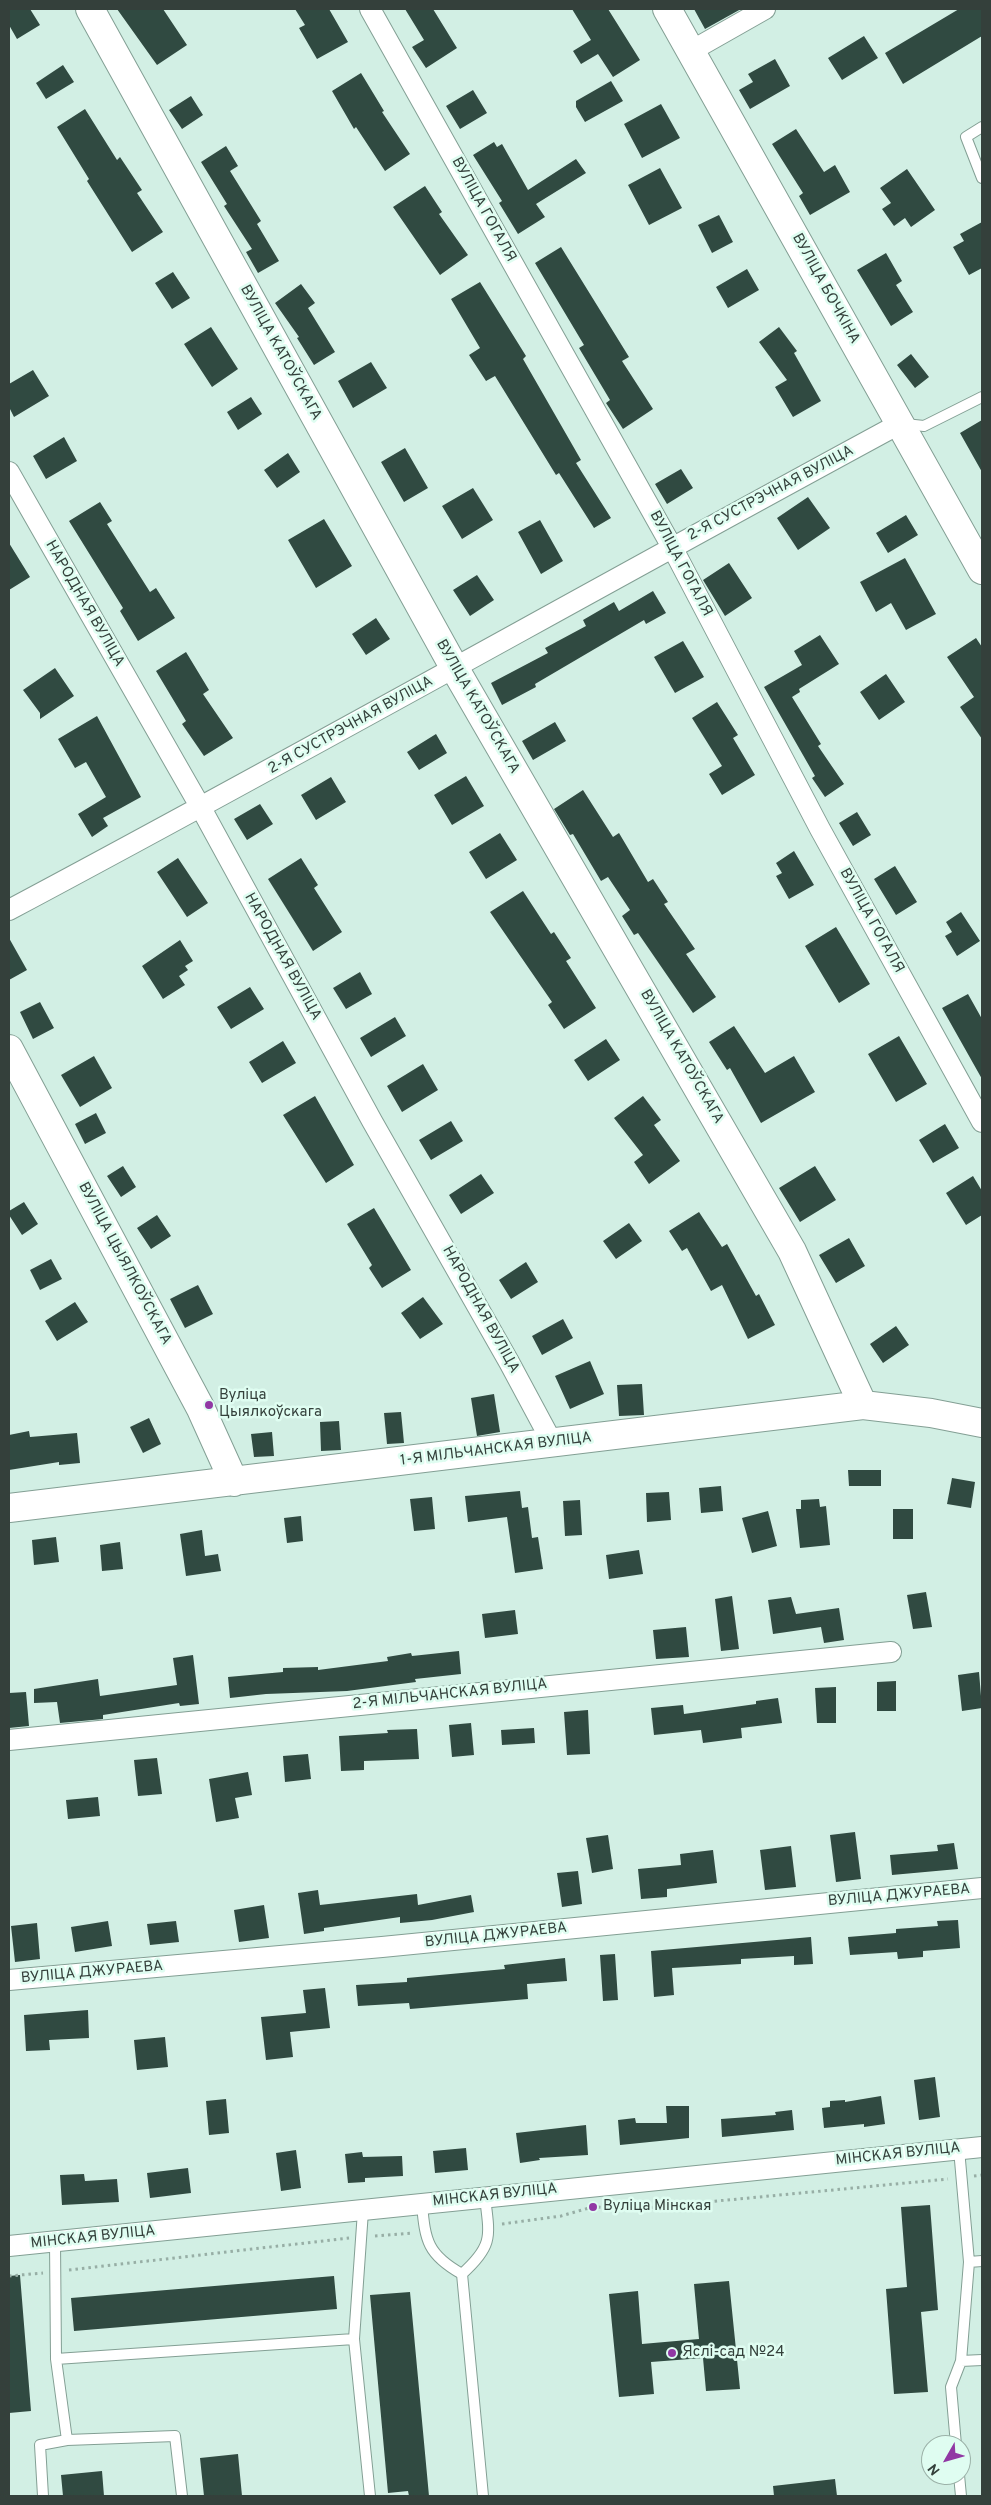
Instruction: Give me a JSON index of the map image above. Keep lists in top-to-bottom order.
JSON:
{
  "streets": {
    "street": [
      "ВУЛІЦА ГОГАЛЯ",
      "ВУЛІЦА БОЧКІНА",
      "ВУЛІЦА КАТОЎСКАГА",
      "2-Я СУСТРЭЧНАЯ ВУЛІЦА",
      "НАРОДНАЯ ВУЛІЦА",
      "ВУЛІЦА ЦЫЯЛКОЎСКАГА",
      "1-Я МІЛЬЧАНСКАЯ ВУЛІЦА",
      "2-Я МІЛЬЧАНСКАЯ ВУЛІЦА",
      "ВУЛІЦА ДЖУРАЕВА",
      "МІНСКАЯ ВУЛІЦА"
    ]
  },
  "crossings": [
    ["ВУЛІЦА ГОГАЛЯ", "2-Я СУСТРЭЧНАЯ ВУЛІЦА"],
    ["ВУЛІЦА БОЧКІНА", "2-Я СУСТРЭЧНАЯ ВУЛІЦА"],
    ["ВУЛІЦА КАТОЎСКАГА", "2-Я СУСТРЭЧНАЯ ВУЛІЦА"],
    ["ВУЛІЦА КАТОЎСКАГА", "1-Я МІЛЬЧАНСКАЯ ВУЛІЦА"],
    ["2-Я СУСТРЭЧНАЯ ВУЛІЦА", "НАРОДНАЯ ВУЛІЦА"],
    ["НАРОДНАЯ ВУЛІЦА", "1-Я МІЛЬЧАНСКАЯ ВУЛІЦА"],
    ["ВУЛІЦА ЦЫЯЛКОЎСКАГА", "1-Я МІЛЬЧАНСКАЯ ВУЛІЦА"]
  ],
  "places": ["Вуліца Цыялкоўскага", "Вуліца Мінская", "Яслі-сад №24"],
  "north": "bottom left"
}
